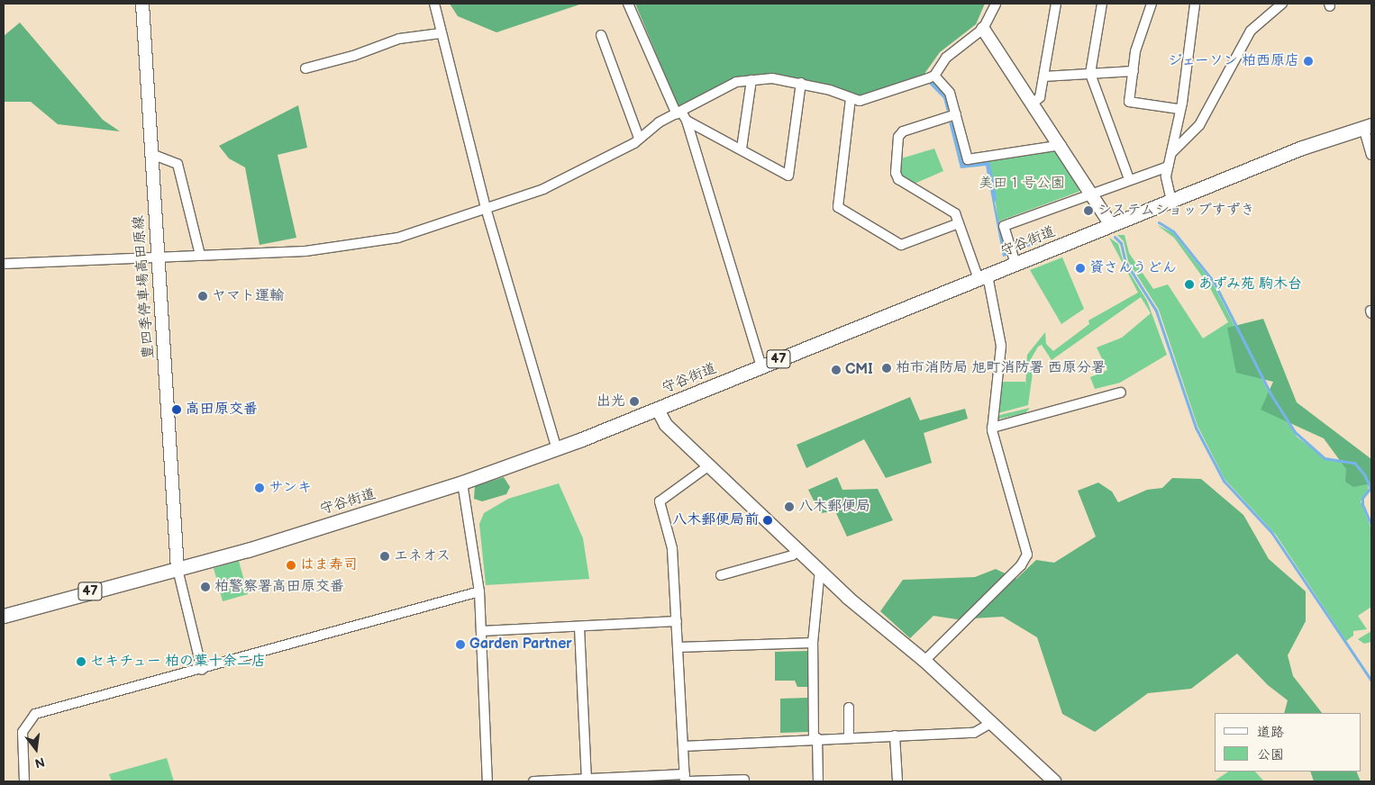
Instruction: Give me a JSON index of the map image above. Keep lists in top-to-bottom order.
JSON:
{
  "streets": {
    "main road": ["守谷街道", "47"],
    "street": ["豊四季停車場高田原線"]
  },
  "crossings": [
    ["守谷街道", "豊四季停車場高田原線"]
  ],
  "parks": ["美田１号公園"],
  "places": [
    "ジェーソン 柏西原店",
    "システムショップすずき",
    "資さんうどん",
    "あずみ苑 駒木台",
    "ヤマト運輸",
    "柏市消防局 旭町消防署 西原分署",
    "CMI",
    "出光",
    "高田原交番",
    "サンキ",
    "八木郵便局",
    "八木郵便局前",
    "エネオス",
    "はま寿司",
    "柏警察署高田原交番",
    "Garden Partner",
    "セキチュー 柏の葉十余二店"
  ],
  "legend": ["道路", "公園"],
  "north": "bottom"
}
